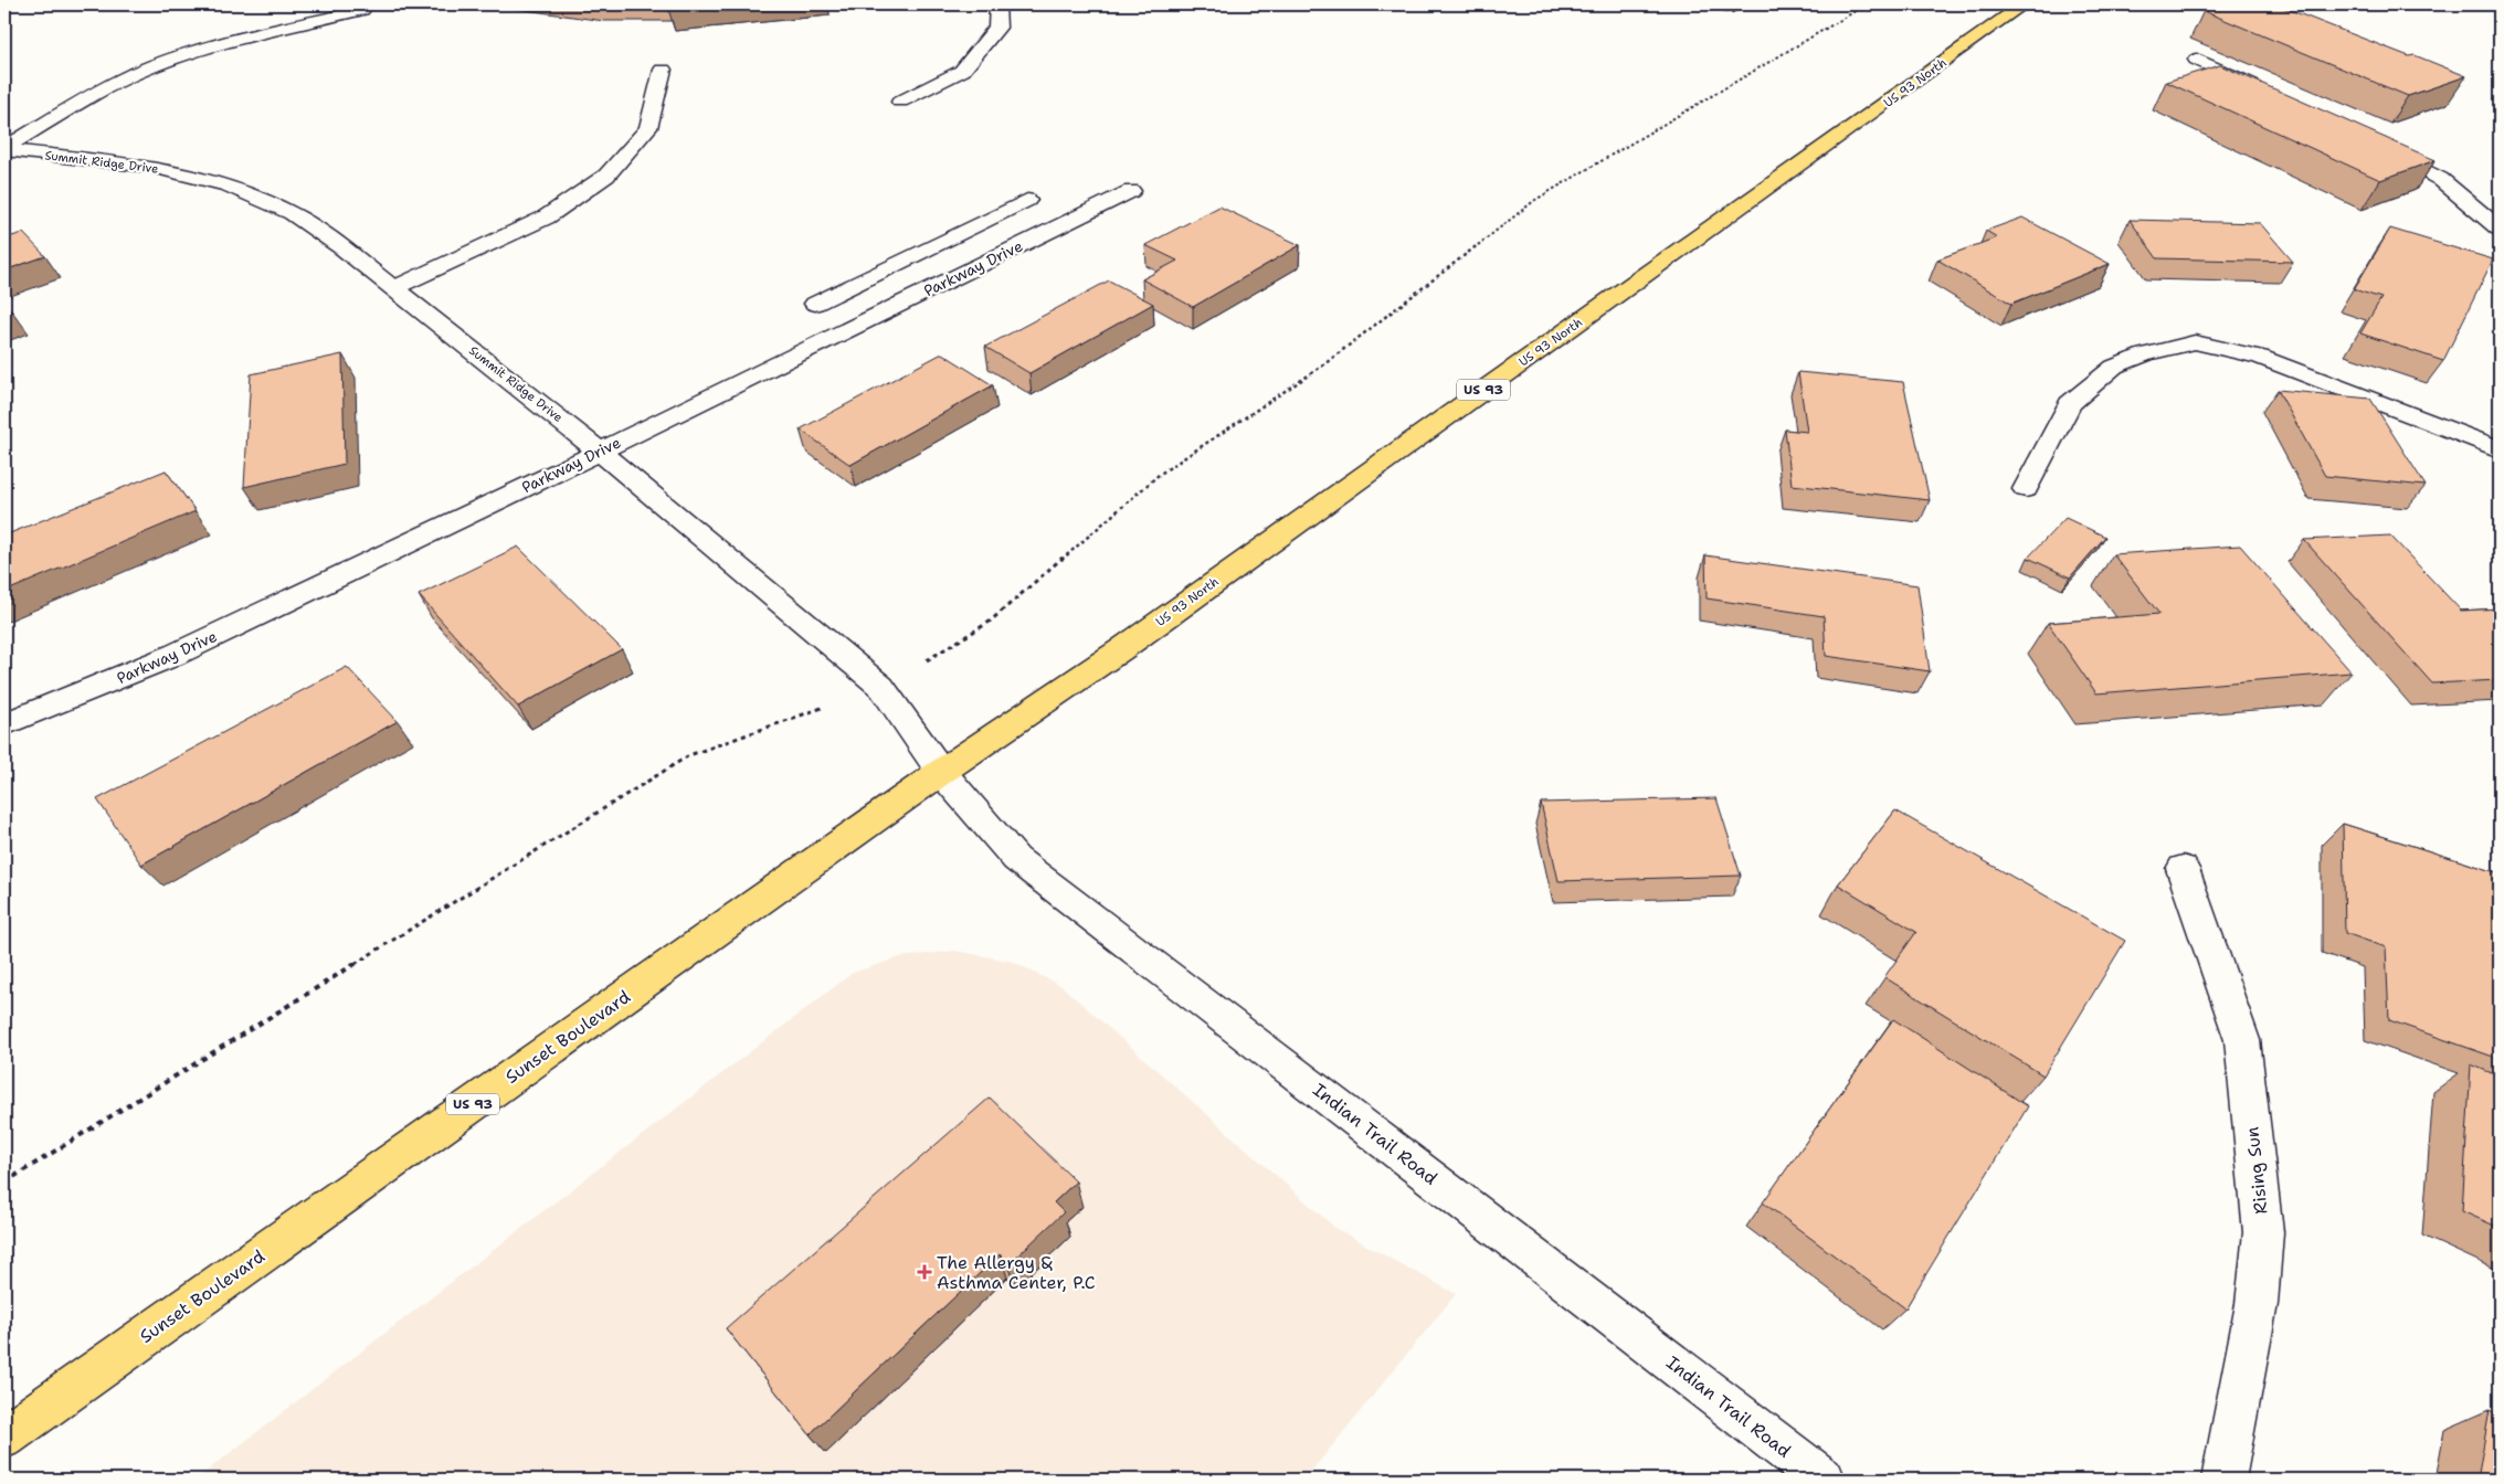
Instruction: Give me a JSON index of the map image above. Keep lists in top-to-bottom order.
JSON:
{
  "streets": {
    "main road": ["US 93 North", "US 93", "Sunset Boulevard"],
    "street": [
      "Summit Ridge Drive",
      "Parkway Drive",
      "Indian Trail Road",
      "Rising Sun"
    ]
  },
  "crossings": [
    ["US 93 North", "Summit Ridge Drive"],
    ["US 93 North", "Sunset Boulevard"],
    ["US 93 North", "Indian Trail Road"],
    ["Summit Ridge Drive", "Parkway Drive"],
    ["Summit Ridge Drive", "Sunset Boulevard"],
    ["Summit Ridge Drive", "Indian Trail Road"],
    ["Sunset Boulevard", "Indian Trail Road"]
  ],
  "places": {
    "health": ["The Allergy & Asthma Center, P.C"]
  }
}
